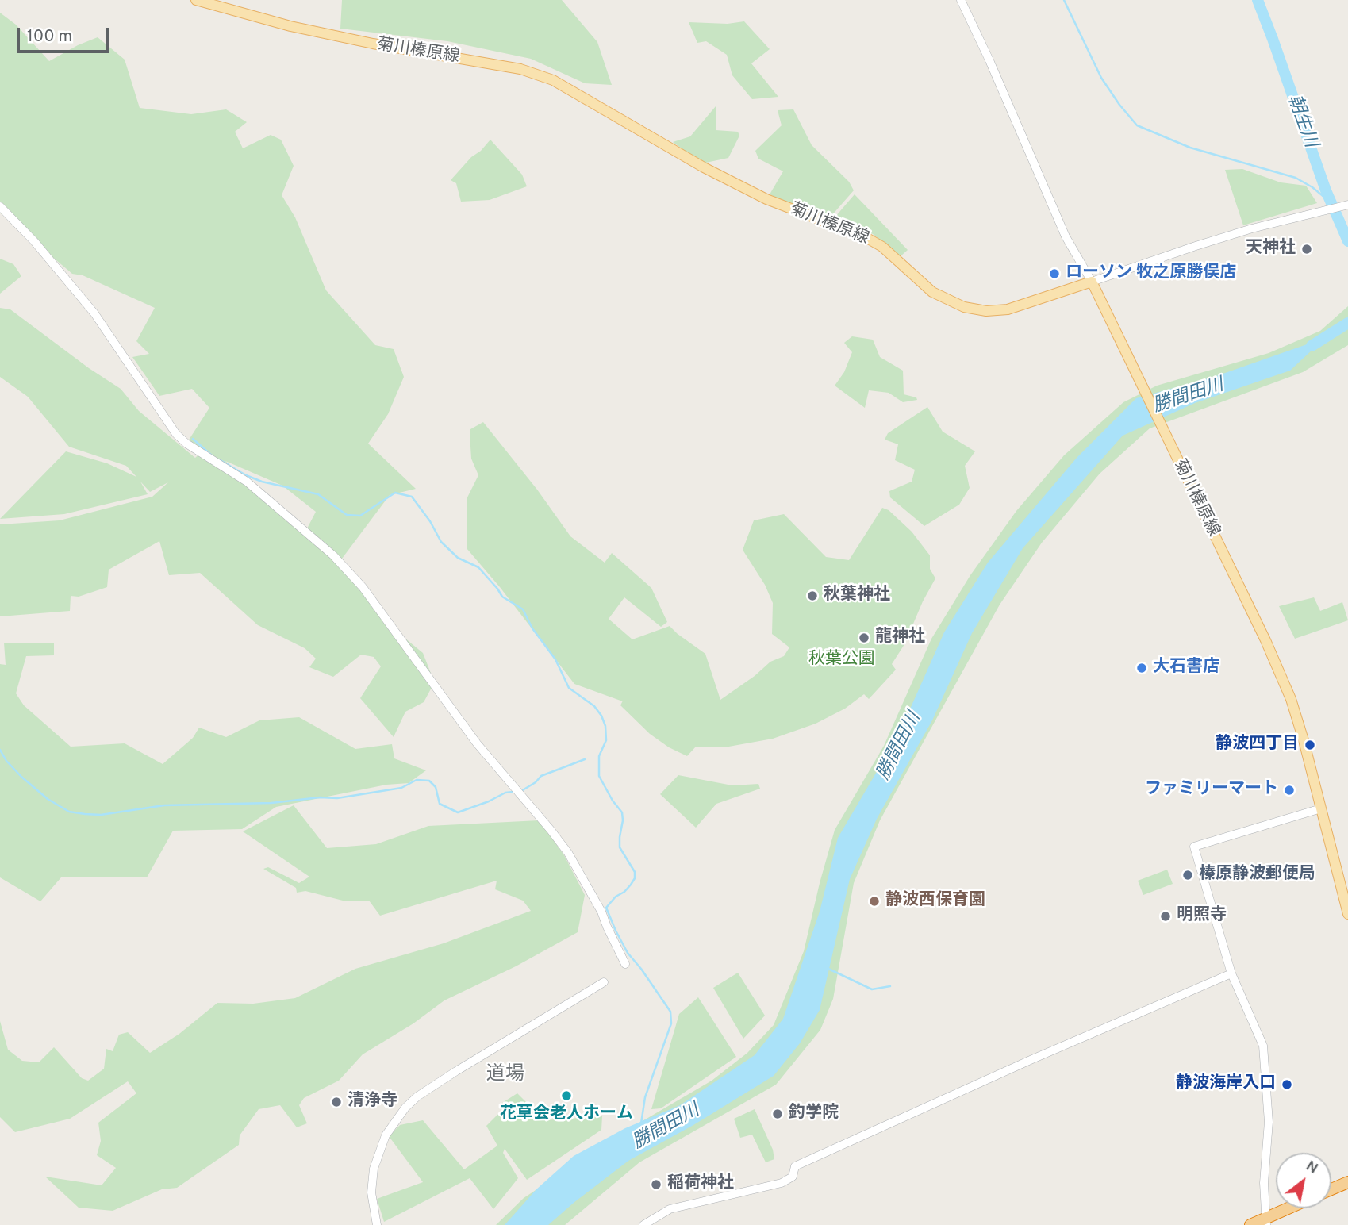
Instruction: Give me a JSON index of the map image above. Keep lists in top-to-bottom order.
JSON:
{
  "streets": {
    "main road": ["菊川榛原線"]
  },
  "districts": ["道場"],
  "water": ["朝生川", "勝間田川"],
  "parks": ["秋葉公園"],
  "places": [
    "天神社",
    "ローソン 牧之原勝俣店",
    "秋葉神社",
    "龍神社",
    "大石書店",
    "静波四丁目",
    "ファミリーマート",
    "榛原静波郵便局",
    "静波西保育園",
    "明照寺",
    "静波海岸入口",
    "花草会老人ホーム",
    "清浄寺",
    "釣学院",
    "稲荷神社"
  ],
  "scale_bar": "100 m",
  "north": "top right"
}
